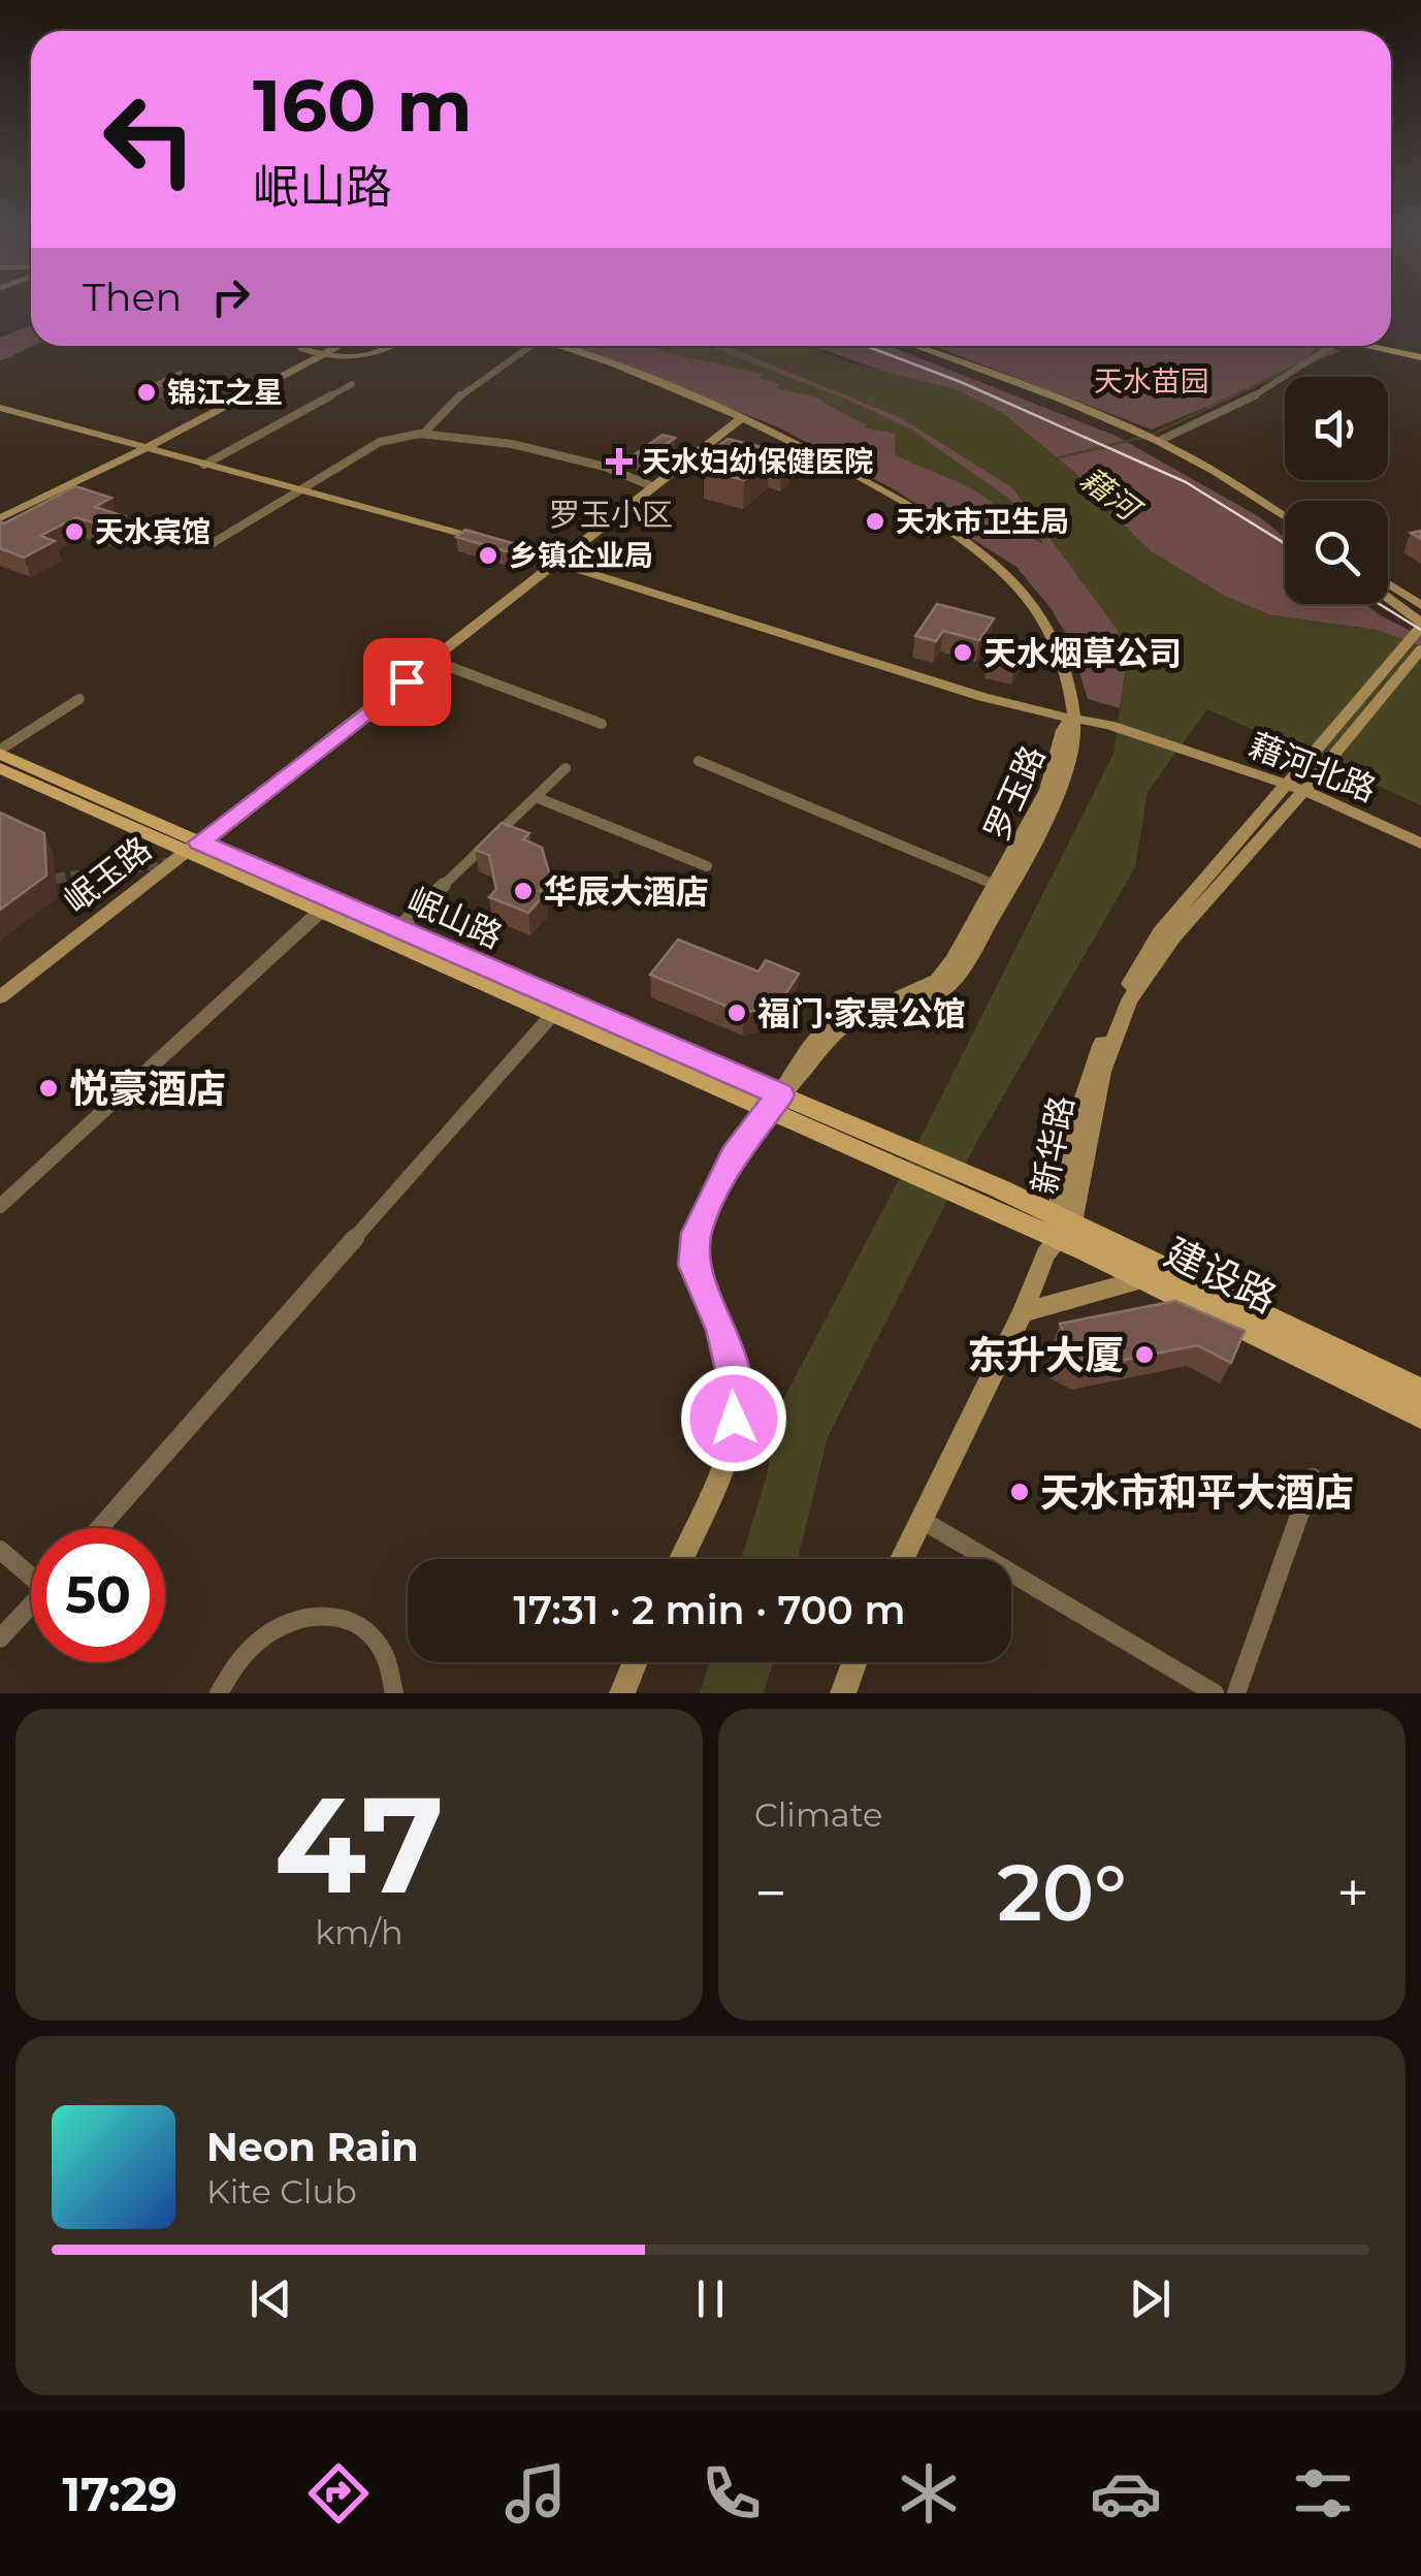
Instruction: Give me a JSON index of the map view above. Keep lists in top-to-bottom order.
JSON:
{
  "streets": {
    "main road": [
      "藉河北路",
      "罗玉路",
      "岷玉路",
      "岷山路",
      "新华路",
      "建设路"
    ]
  },
  "crossings": [
    ["藉河北路", "罗玉路"],
    ["藉河北路", "岷玉路"],
    ["藉河北路", "新华路"],
    ["罗玉路", "岷山路"],
    ["罗玉路", "建设路"],
    ["岷玉路", "岷山路"],
    ["岷山路", "建设路"],
    ["新华路", "建设路"]
  ],
  "districts": ["罗玉小区"],
  "water": ["藉河"],
  "parks": ["天水苗园"],
  "places": {
    "other": [
      "锦江之星",
      "天水市卫生局",
      "天水宾馆",
      "乡镇企业局",
      "天水烟草公司",
      "华辰大酒店",
      "福门·家景公馆",
      "悦豪酒店",
      "东升大厦",
      "天水市和平大酒店"
    ],
    "health": ["天水妇幼保健医院"]
  },
  "page": {
    "turn": ["160 m", "岷山路"],
    "then": "Then",
    "limit": "50",
    "trip": "17:31 · 2 min · 700 m",
    "tile": [
      ["47", "km/h"],
      "Climate"
    ],
    "heat": ["−", "20°", "+"],
    "song": ["Neon Rain", "Kite Club"],
    "tabs": "17:29"
  }
}
